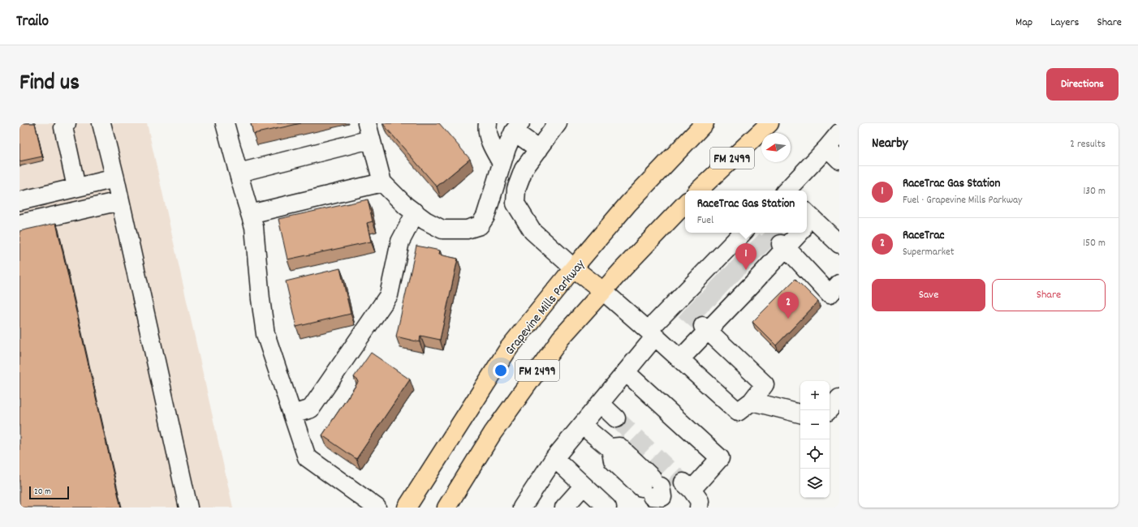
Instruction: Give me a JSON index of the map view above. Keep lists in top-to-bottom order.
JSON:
{
  "streets": {
    "main road": ["FM 2499", "Grapevine Mills Parkway"]
  },
  "scale_bar": "20 m",
  "north": "left",
  "page": {
    "header": "Trailo",
    "nav": ["Map", "Layers", "Share"],
    "title": "Find us",
    "buttons": [
      "Directions",
      ["Save", "Share"]
    ],
    "heading": ["Nearby", "2 results"],
    "list": [
      {
        "mark": "1",
        "name": "RaceTrac Gas Station",
        "note": "Fuel · Grapevine Mills Parkway",
        "value": "130 m"
      },
      {
        "mark": "2",
        "name": "RaceTrac",
        "note": "Supermarket",
        "value": "150 m"
      }
    ],
    "popup": ["RaceTrac Gas Station", "Fuel"],
    "pins": ["1", "2"],
    "map_buttons": ["+", "−"],
    "scale": "20 m"
  }
}
